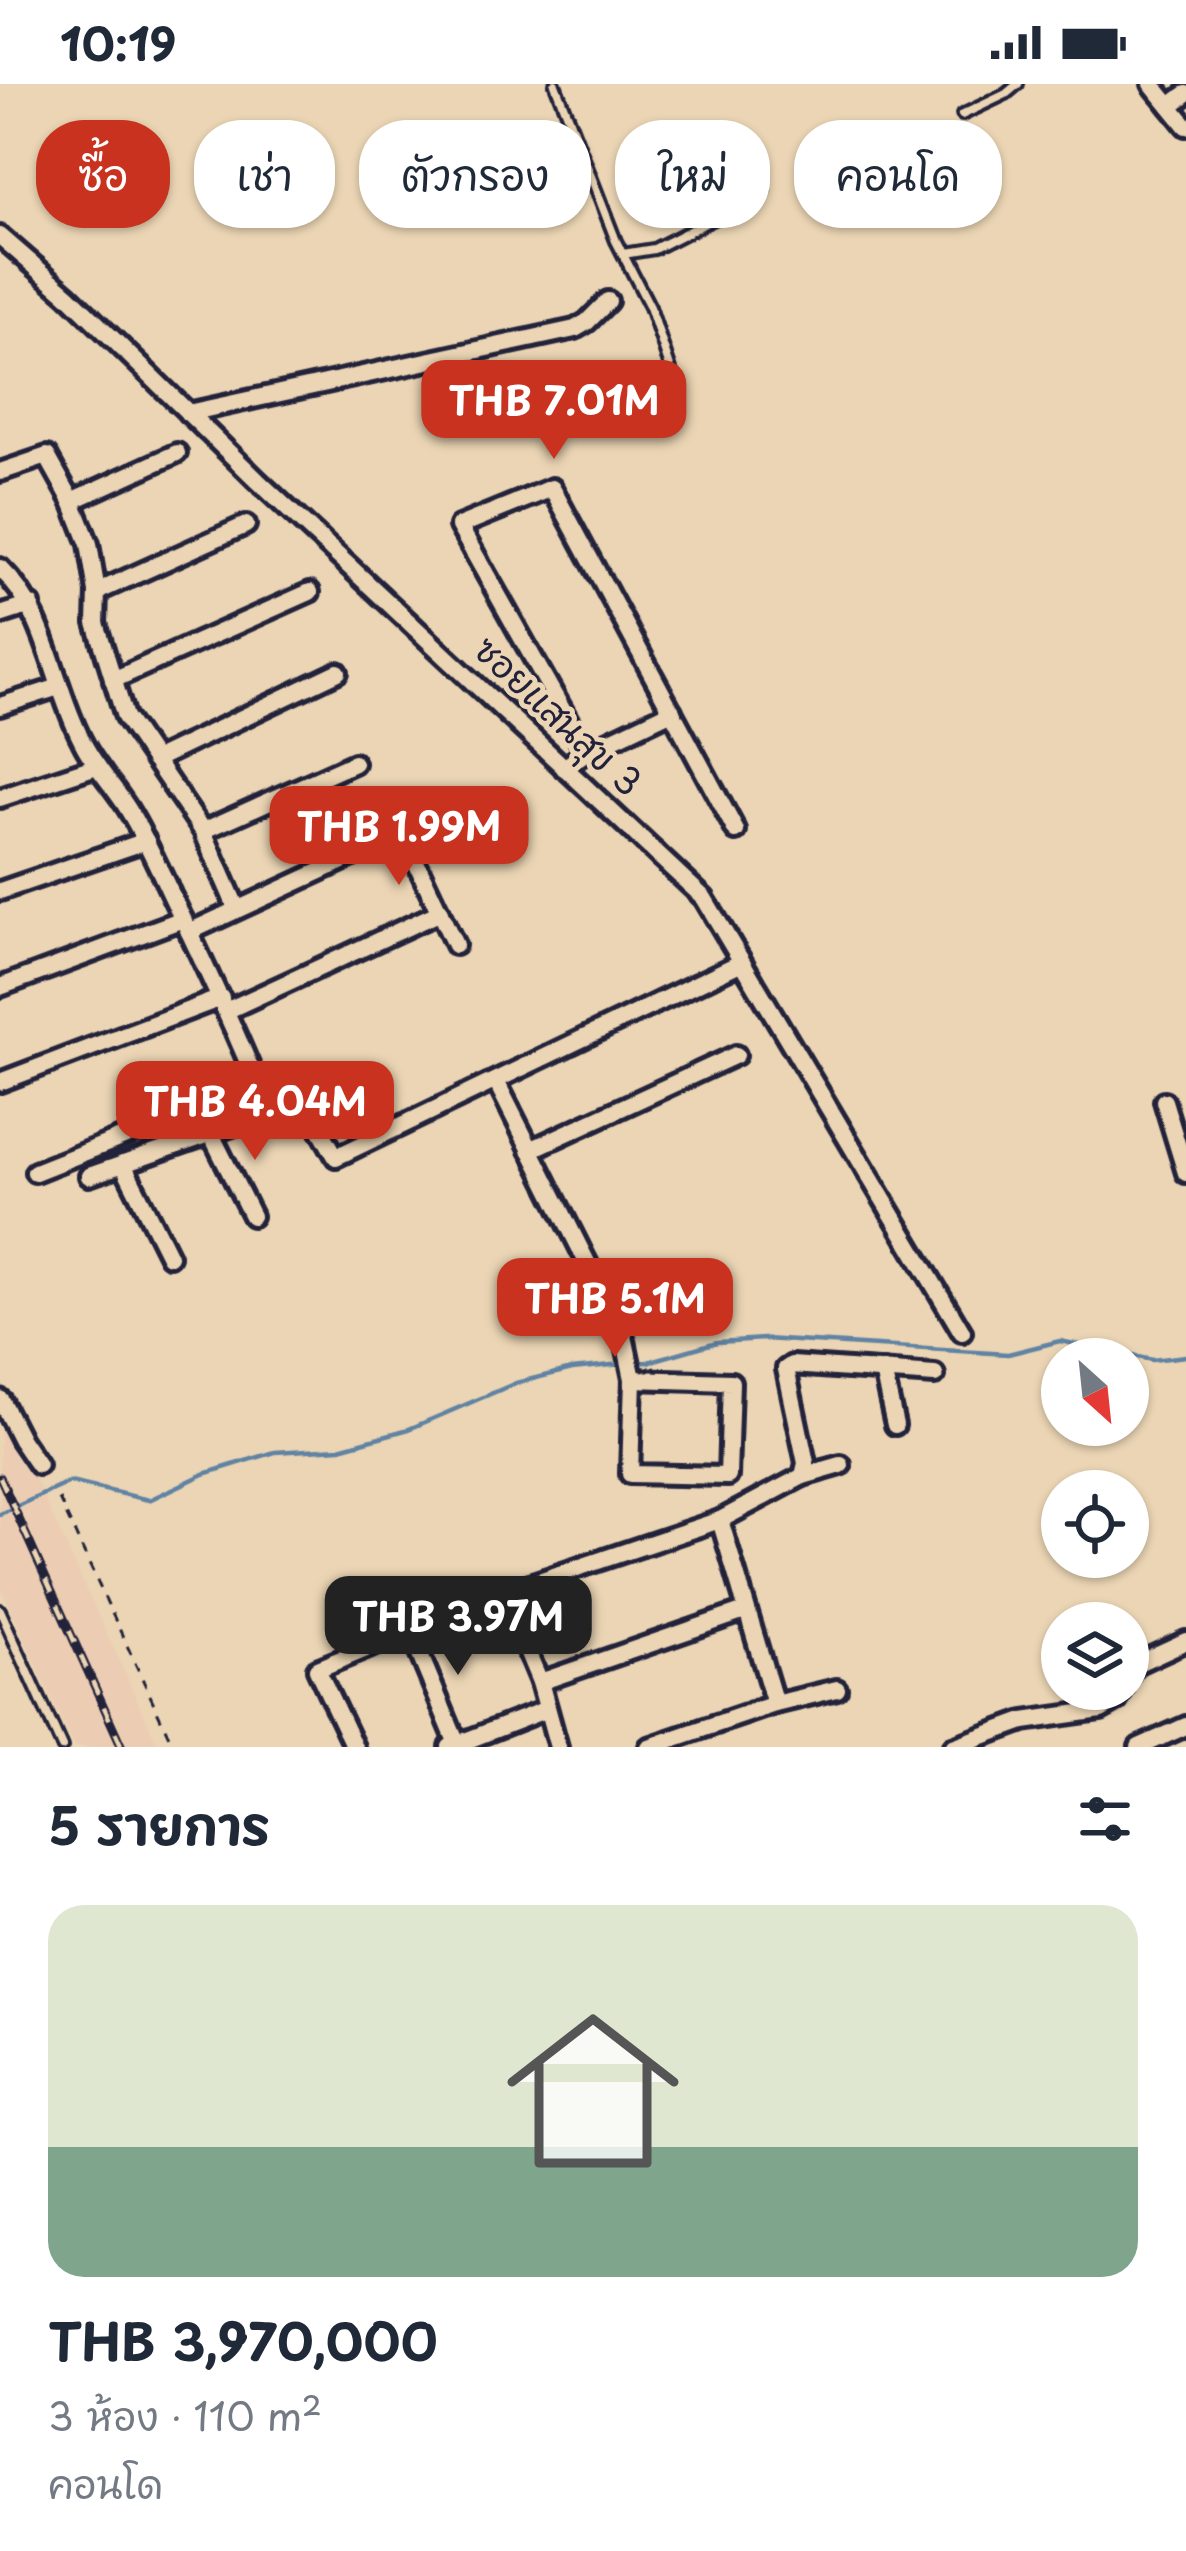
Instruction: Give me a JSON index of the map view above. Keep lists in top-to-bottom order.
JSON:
{
  "streets": {
    "street": ["ซอยแสนสุข 3"]
  },
  "north": "bottom right",
  "page": {
    "status": "10:19",
    "chip": [
      "ซื้อ",
      "เช่า",
      "ตัวกรอง",
      "ใหม่",
      "คอนโด"
    ],
    "price": [
      "THB 7.01M",
      "THB 1.99M",
      "THB 4.04M",
      "THB 5.1M",
      "THB 3.97M"
    ],
    "heading": "5 รายการ",
    "list": [
      {
        "name": "THB 3,970,000",
        "note": "3 ห้อง · 110 m² · คอนโด"
      }
    ]
  }
}
